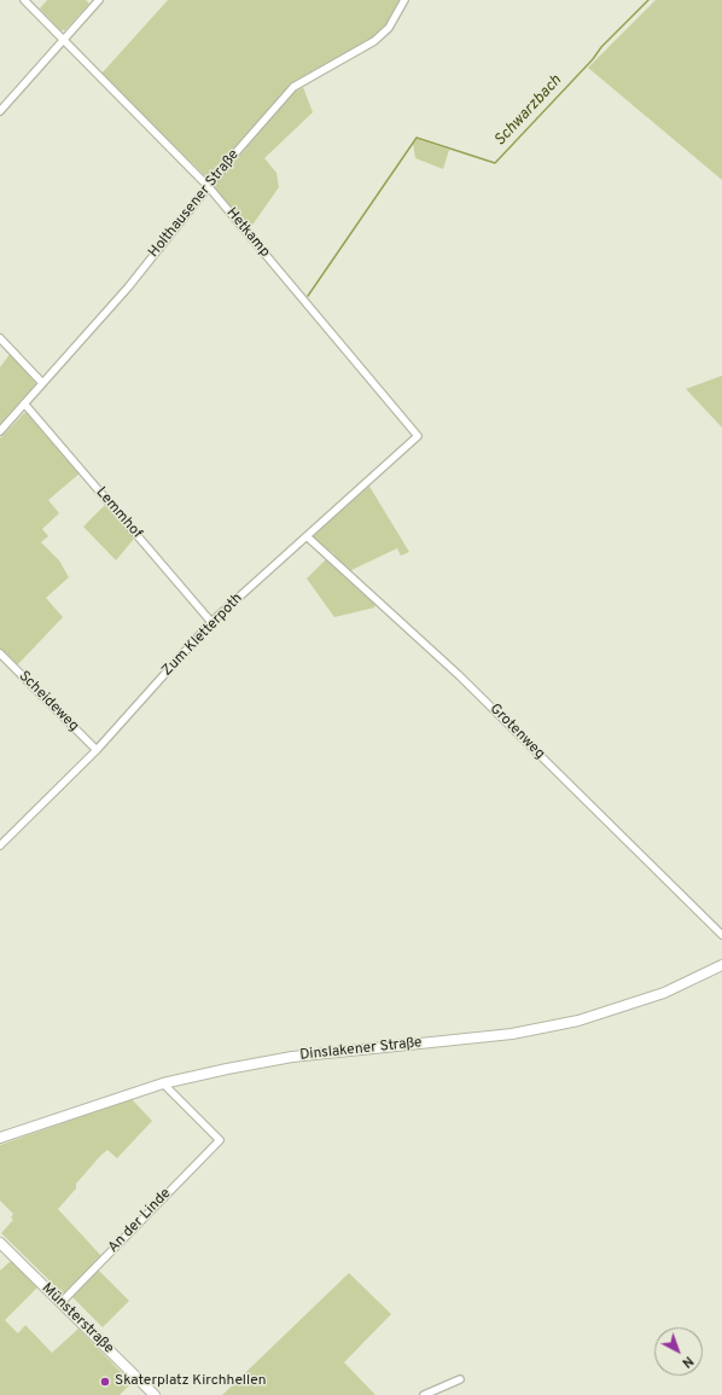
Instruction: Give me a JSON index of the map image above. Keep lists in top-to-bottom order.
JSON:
{
  "streets": {
    "main road": ["Dinslakener Straße", "Münsterstraße"],
    "street": [
      "Holthausener Straße",
      "Hetkamp",
      "Lemmhof",
      "Zum Kletterpoth",
      "Scheideweg",
      "Grotenweg",
      "An der Linde"
    ]
  },
  "crossings": [
    ["Holthausener Straße", "Hetkamp"],
    ["Holthausener Straße", "Lemmhof"],
    ["Hetkamp", "Zum Kletterpoth"],
    ["Lemmhof", "Zum Kletterpoth"],
    ["Zum Kletterpoth", "Scheideweg"],
    ["Zum Kletterpoth", "Grotenweg"],
    ["Dinslakener Straße", "An der Linde"],
    ["An der Linde", "Münsterstraße"]
  ],
  "water": ["Schwarzbach"],
  "places": ["Skaterplatz Kirchhellen"],
  "north": "bottom right"
}
